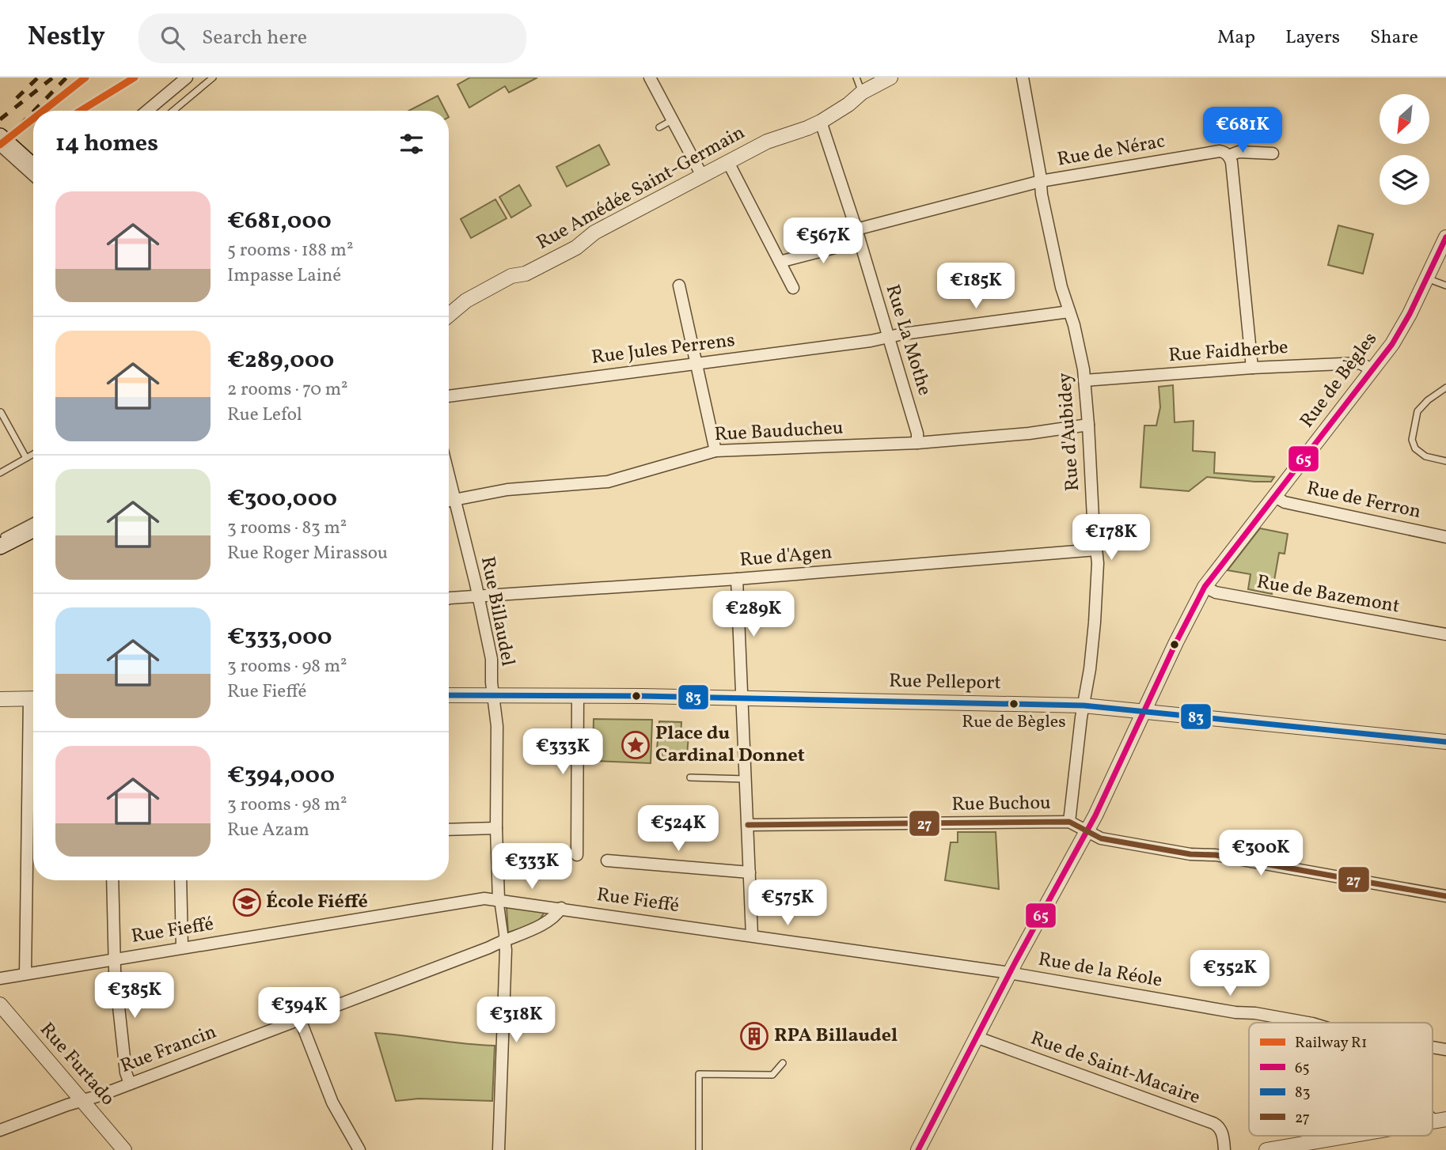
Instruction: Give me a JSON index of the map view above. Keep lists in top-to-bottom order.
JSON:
{
  "streets": {
    "street": [
      "Rue de Nérac",
      "Rue Amédée Saint-Germain",
      "Rue La Mothe",
      "Rue Jules Perrens",
      "Rue Faidherbe",
      "Rue de Bègles",
      "Rue Bauducheu",
      "Rue d'Aubidey",
      "Rue de Ferron",
      "Rue d'Agen",
      "Rue de Bazemont",
      "Rue Billaudel",
      "Rue Pelleport",
      "Rue Buchou",
      "Rue Fieffé",
      "Rue de la Réole",
      "Rue Francin",
      "Rue Furtado",
      "Rue de Saint-Macaire"
    ]
  },
  "crossings": [
    ["Rue de Nérac", "Rue La Mothe"],
    ["Rue de Nérac", "Rue d'Aubidey"],
    ["Rue Amédée Saint-Germain", "Rue La Mothe"],
    ["Rue La Mothe", "Rue Jules Perrens"],
    ["Rue La Mothe", "Rue Bauducheu"],
    ["Rue Jules Perrens", "Rue d'Aubidey"],
    ["Rue Faidherbe", "Rue de Bègles"],
    ["Rue Faidherbe", "Rue d'Aubidey"],
    ["Rue de Bègles", "Rue de Ferron"],
    ["Rue de Bègles", "Rue de Bazemont"],
    ["Rue de Bègles", "Rue Pelleport"],
    ["Rue de Bègles", "Rue Buchou"],
    ["Rue de Bègles", "Rue Fieffé"],
    ["Rue de Bègles", "Rue de la Réole"],
    ["Rue de Bègles", "Rue de Saint-Macaire"],
    ["Rue Bauducheu", "Rue d'Aubidey"],
    ["Rue Bauducheu", "Rue Billaudel"],
    ["Rue d'Aubidey", "Rue d'Agen"],
    ["Rue d'Aubidey", "Rue Pelleport"],
    ["Rue d'Aubidey", "Rue Buchou"],
    ["Rue d'Agen", "Rue Billaudel"],
    ["Rue Billaudel", "Rue Pelleport"],
    ["Rue Billaudel", "Rue Fieffé"],
    ["Rue Billaudel", "Rue Francin"],
    ["Rue Fieffé", "Rue de la Réole"],
    ["Rue Fieffé", "Rue Francin"],
    ["Rue Francin", "Rue Furtado"]
  ],
  "places": {
    "other": ["Rue de Bègles"],
    "place": ["Place du Cardinal Donnet"],
    "school or university": ["École Fiéffé"],
    "building": ["RPA Billaudel"]
  },
  "lines": [
    "rail line R1",
    "transit line 65",
    "transit line 83",
    "transit line 27"
  ],
  "legend": [
    "Railway R1",
    "65",
    "83",
    "27"
  ],
  "north": "bottom left",
  "page": {
    "header": "Nestly",
    "search": "Search here",
    "nav": ["Map", "Layers", "Share"],
    "price": [
      "€681K",
      "€567K",
      "€185K",
      "€178K",
      "€289K",
      "€333K",
      "€524K",
      "€300K",
      "€333K",
      "€575K",
      "€352K",
      "€385K",
      "€394K",
      "€318K"
    ],
    "heading": "14 homes",
    "list": [
      {
        "name": "€681,000",
        "note": "5 rooms · 188 m² · Impasse Lainé"
      },
      {
        "name": "€289,000",
        "note": "2 rooms · 70 m² · Rue Lefol"
      },
      {
        "name": "€300,000",
        "note": "3 rooms · 83 m² · Rue Roger Mirassou"
      },
      {
        "name": "€333,000",
        "note": "3 rooms · 98 m² · Rue Fieffé"
      },
      {
        "name": "€394,000",
        "note": "3 rooms · 98 m² · Rue Azam"
      }
    ]
  }
}
